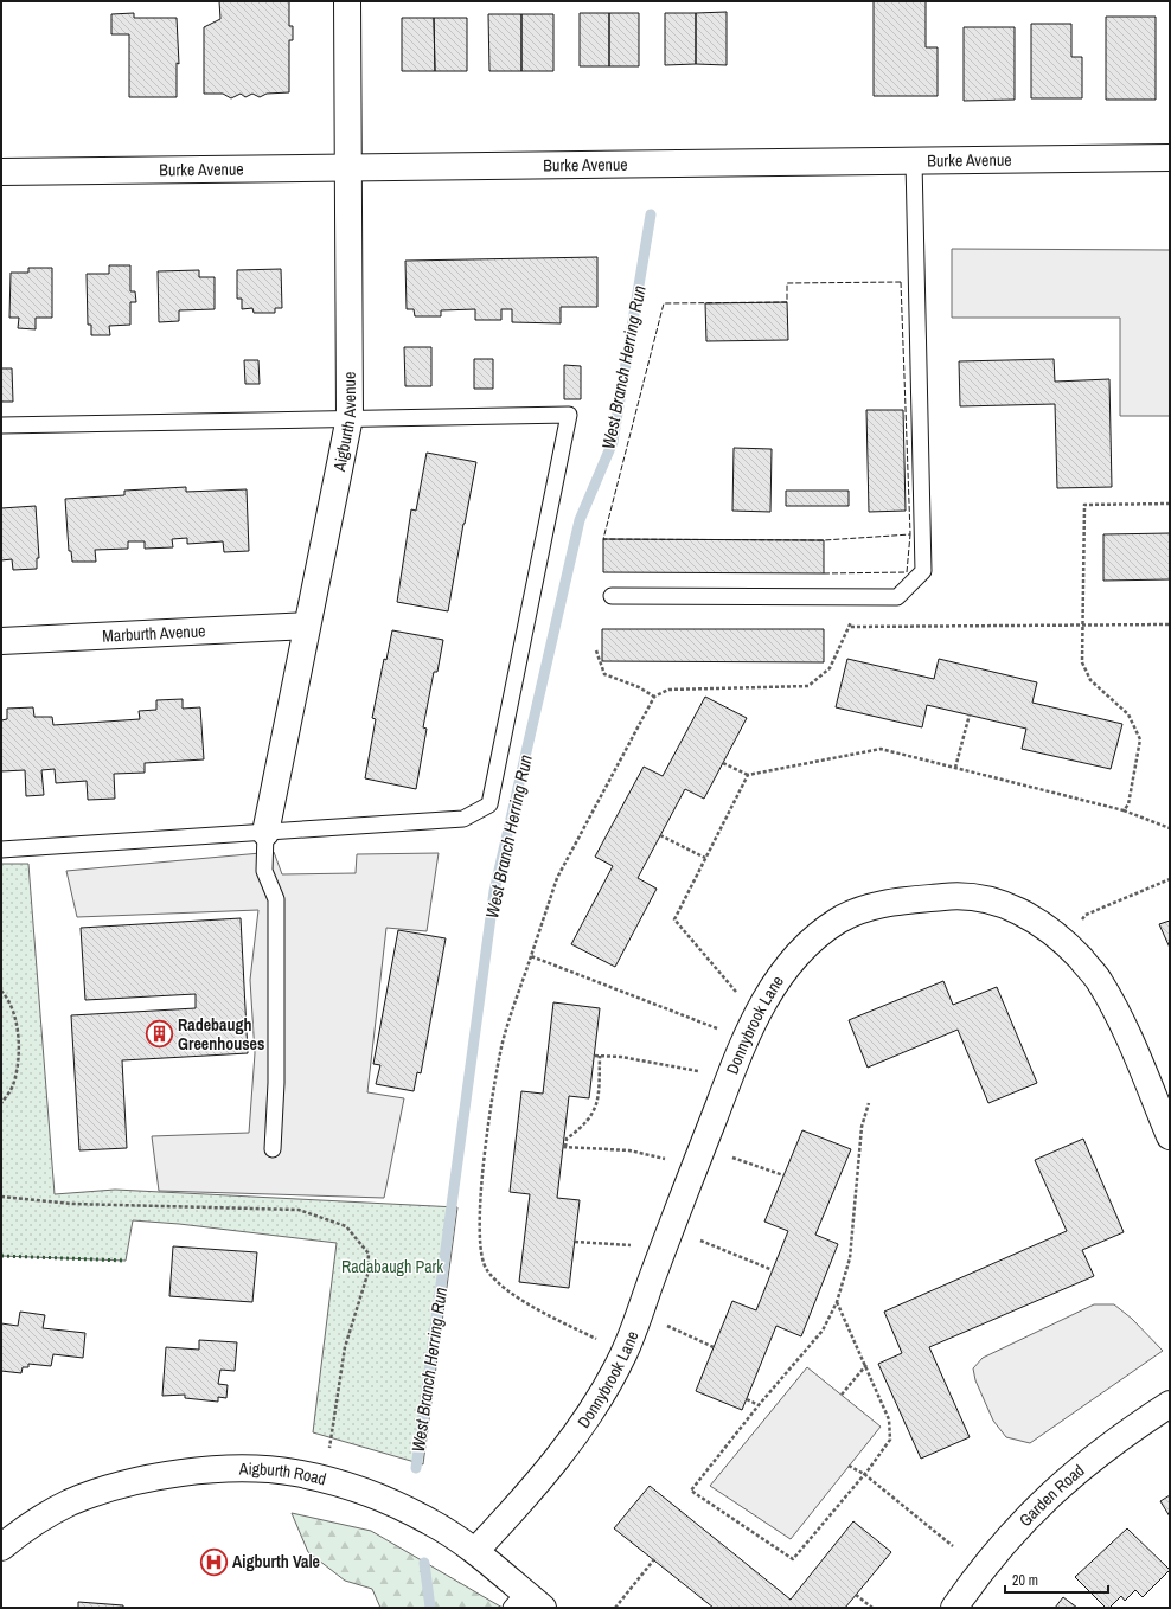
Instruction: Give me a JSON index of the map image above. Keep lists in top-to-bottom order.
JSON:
{
  "streets": {
    "street": [
      "Burke Avenue",
      "Aigburth Avenue",
      "Marburth Avenue",
      "Donnybrook Lane",
      "Aigburth Road",
      "Garden Road"
    ]
  },
  "crossings": [
    ["Burke Avenue", "Aigburth Avenue"],
    ["Aigburth Avenue", "Marburth Avenue"],
    ["Donnybrook Lane", "Aigburth Road"]
  ],
  "water": ["West Branch Herring Run"],
  "parks": ["Radabaugh Park"],
  "places": {
    "building": ["Radebaugh Greenhouses"],
    "hospital": ["Aigburth Vale"]
  },
  "scale_bar": "20 m"
}
